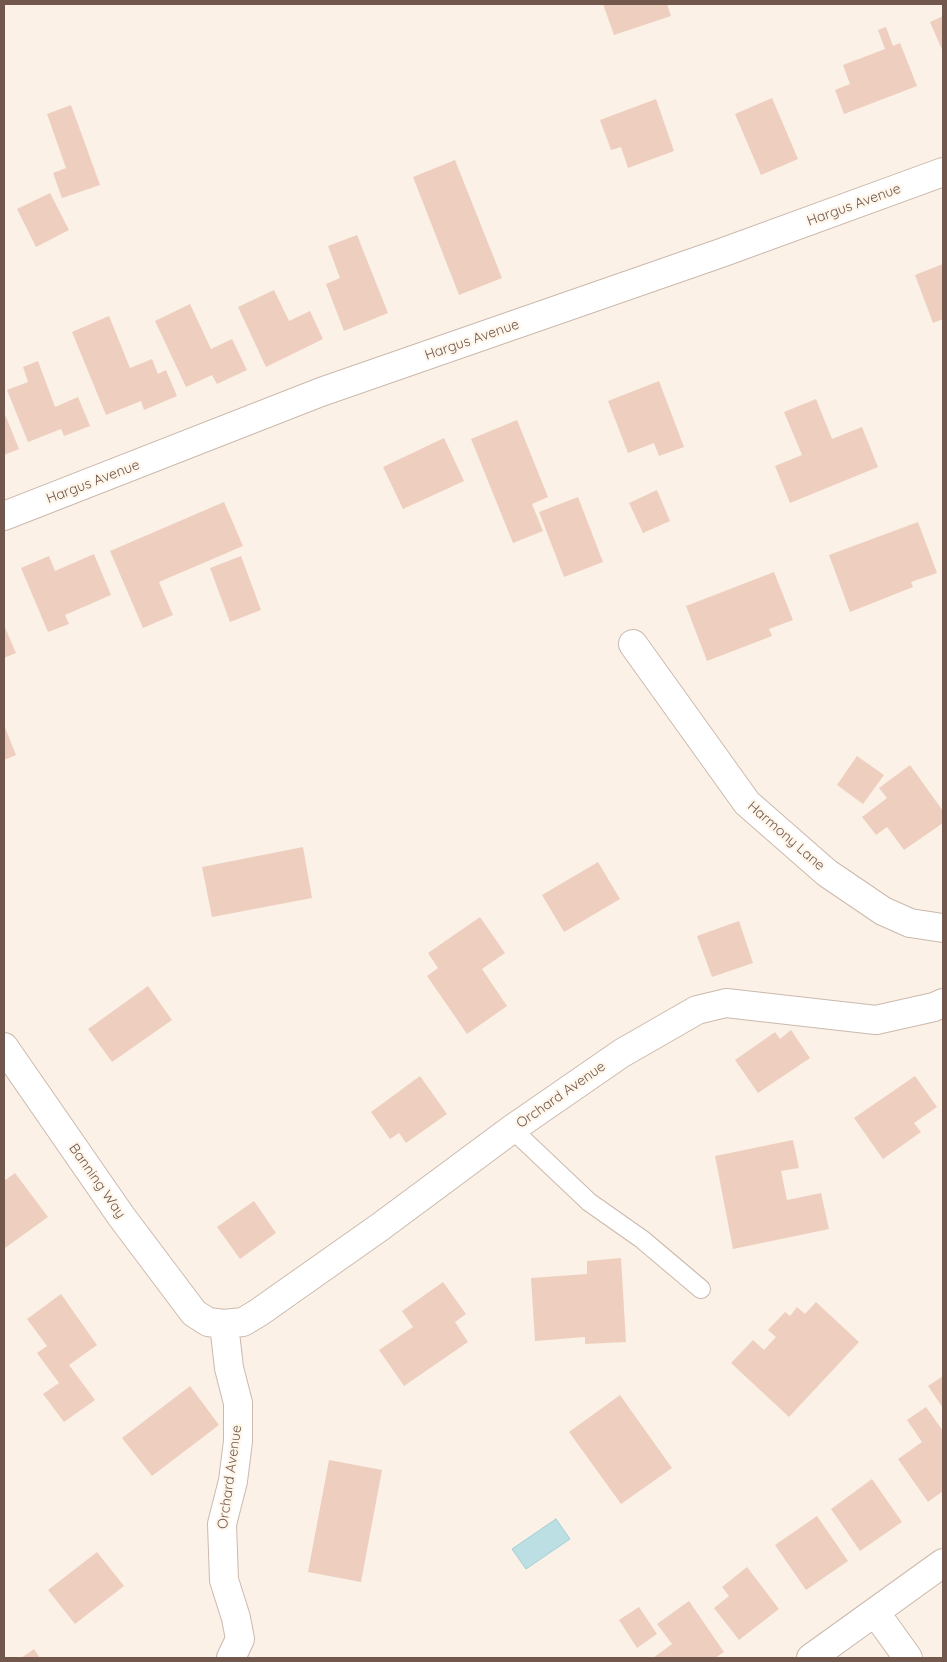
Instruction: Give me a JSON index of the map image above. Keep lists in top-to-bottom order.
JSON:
{
  "streets": {
    "street": [
      "Hargus Avenue",
      "Harmony Lane",
      "Orchard Avenue",
      "Banning Way"
    ]
  },
  "crossings": [
    ["Orchard Avenue", "Banning Way"]
  ]
}
